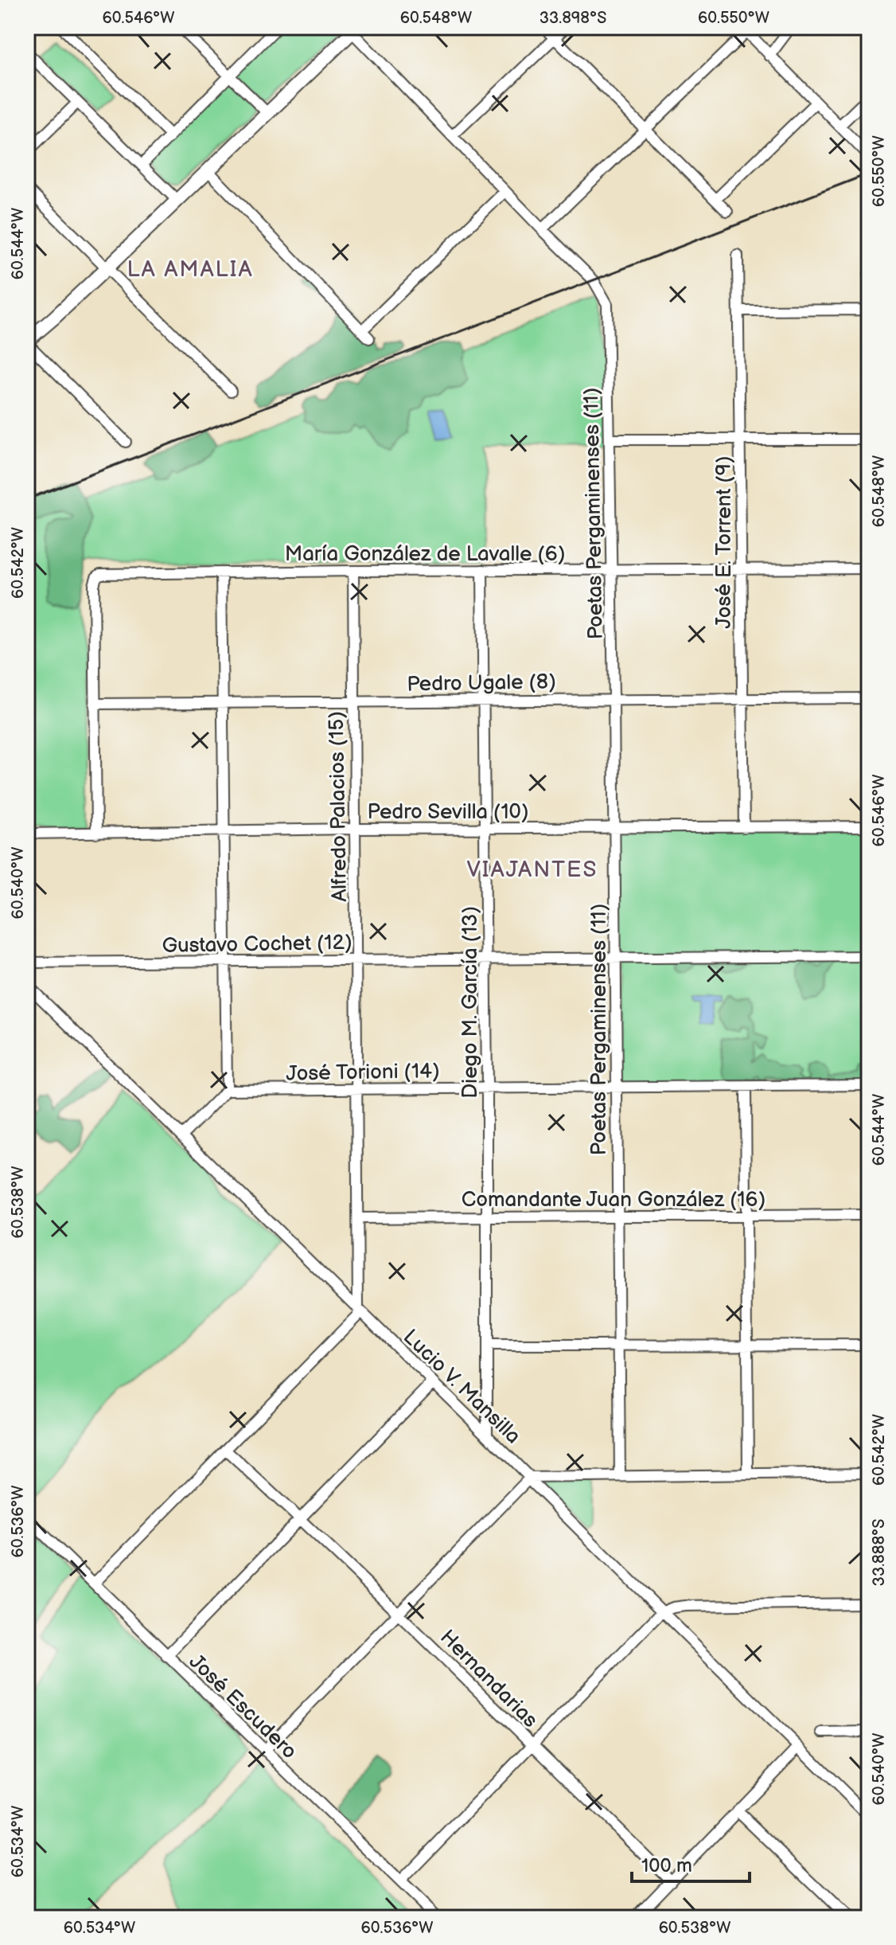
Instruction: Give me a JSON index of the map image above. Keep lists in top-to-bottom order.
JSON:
{
  "streets": {
    "street": [
      "Poetas Pergaminenses (11)",
      "José E. Torrent (9)",
      "María González de Lavalle (6)",
      "Pedro Ugale (8)",
      "Alfredo Palacios (15)",
      "Pedro Sevilla (10)",
      "Gustavo Cochet (12)",
      "Diego M. García (13)",
      "José Torioni (14)",
      "Comandante Juan González (16)",
      "Lucio V. Mansilla",
      "Hernandarias",
      "José Escudero"
    ]
  },
  "crossings": [
    ["Poetas Pergaminenses (11)", "María González de Lavalle (6)"],
    ["Poetas Pergaminenses (11)", "Pedro Ugale (8)"],
    ["Poetas Pergaminenses (11)", "Pedro Sevilla (10)"],
    ["Poetas Pergaminenses (11)", "Gustavo Cochet (12)"],
    ["Poetas Pergaminenses (11)", "José Torioni (14)"],
    ["Poetas Pergaminenses (11)", "Comandante Juan González (16)"],
    ["José E. Torrent (9)", "María González de Lavalle (6)"],
    ["José E. Torrent (9)", "Pedro Ugale (8)"],
    ["José E. Torrent (9)", "Pedro Sevilla (10)"],
    ["María González de Lavalle (6)", "Pedro Ugale (8)"],
    ["María González de Lavalle (6)", "Alfredo Palacios (15)"],
    ["María González de Lavalle (6)", "Diego M. García (13)"],
    ["Pedro Ugale (8)", "Alfredo Palacios (15)"],
    ["Pedro Ugale (8)", "Diego M. García (13)"],
    ["Alfredo Palacios (15)", "Pedro Sevilla (10)"],
    ["Alfredo Palacios (15)", "Gustavo Cochet (12)"],
    ["Alfredo Palacios (15)", "José Torioni (14)"],
    ["Alfredo Palacios (15)", "Comandante Juan González (16)"],
    ["Alfredo Palacios (15)", "Lucio V. Mansilla"],
    ["Pedro Sevilla (10)", "Diego M. García (13)"],
    ["Gustavo Cochet (12)", "Diego M. García (13)"],
    ["Diego M. García (13)", "José Torioni (14)"],
    ["Diego M. García (13)", "Comandante Juan González (16)"],
    ["Diego M. García (13)", "Lucio V. Mansilla"]
  ],
  "districts": ["LA AMALIA", "VIAJANTES"],
  "scale_bar": "100 m",
  "coordinates": [
    "60.546°W",
    "60.548°W",
    "33.898°S",
    "60.550°W",
    "60.544°W",
    "60.542°W",
    "60.540°W",
    "60.538°W",
    "60.536°W",
    "33.888°S",
    "60.534°W"
  ]
}
